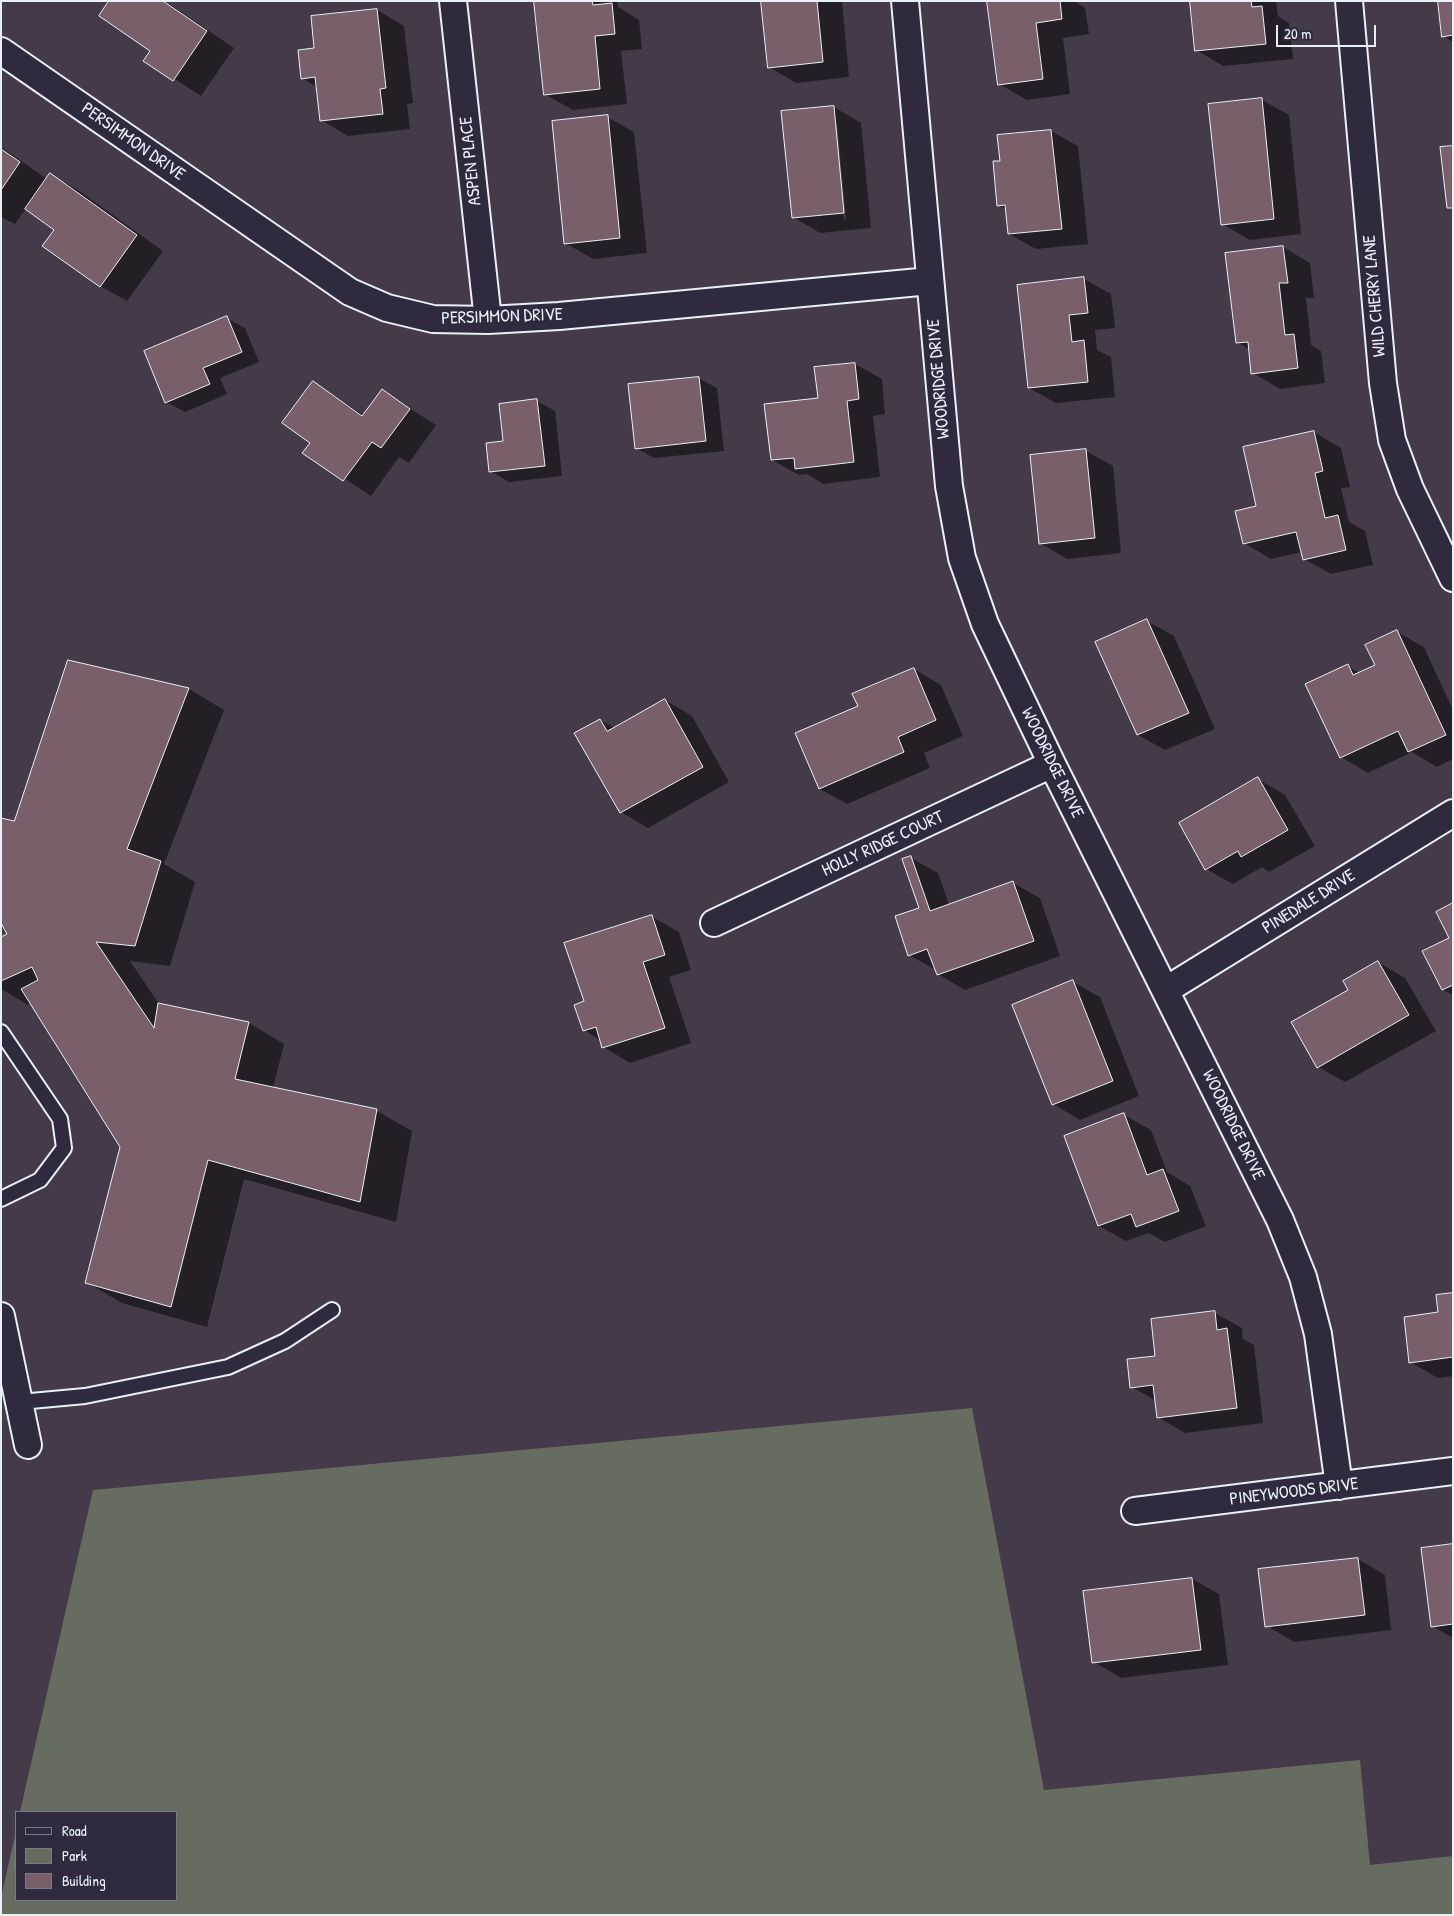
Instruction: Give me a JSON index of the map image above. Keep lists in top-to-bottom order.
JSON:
{
  "streets": {
    "street": [
      "PERSIMMON DRIVE",
      "ASPEN PLACE",
      "WILD CHERRY LANE",
      "WOODRIDGE DRIVE",
      "HOLLY RIDGE COURT",
      "PINEDALE DRIVE",
      "PINEYWOODS DRIVE"
    ]
  },
  "crossings": [
    ["PERSIMMON DRIVE", "ASPEN PLACE"],
    ["PERSIMMON DRIVE", "WOODRIDGE DRIVE"],
    ["WOODRIDGE DRIVE", "HOLLY RIDGE COURT"],
    ["WOODRIDGE DRIVE", "PINEDALE DRIVE"],
    ["WOODRIDGE DRIVE", "PINEYWOODS DRIVE"]
  ],
  "legend": ["Road", "Park", "Building"],
  "scale_bar": "20 m"
}
